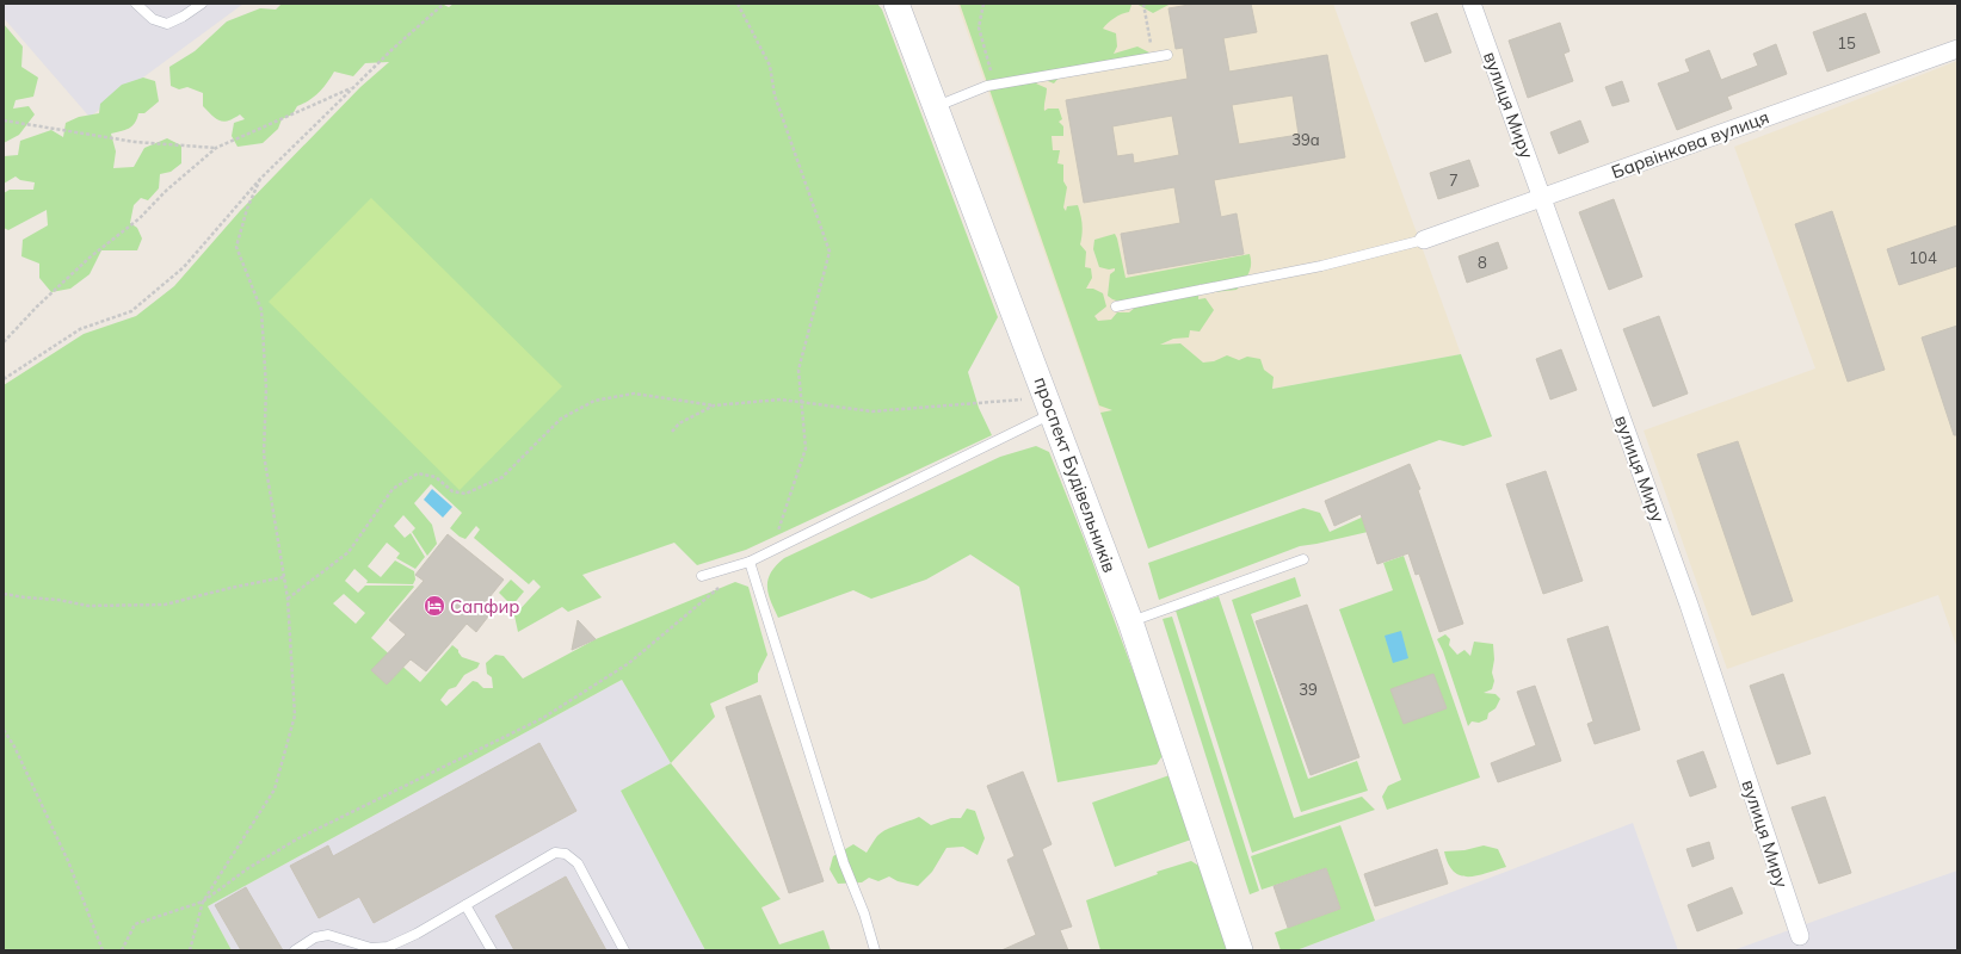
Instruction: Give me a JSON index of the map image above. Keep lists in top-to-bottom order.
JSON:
{
  "streets": {
    "street": ["вулиця Миру", "Барвінкова вулиця", "проспект Будівельників"]
  },
  "crossings": [
    ["вулиця Миру", "Барвінкова вулиця"]
  ],
  "places": {
    "hotel": ["Сапфир"]
  },
  "house_numbers": [
    "15",
    "39а",
    "7",
    "104",
    "8",
    "39"
  ]
}
